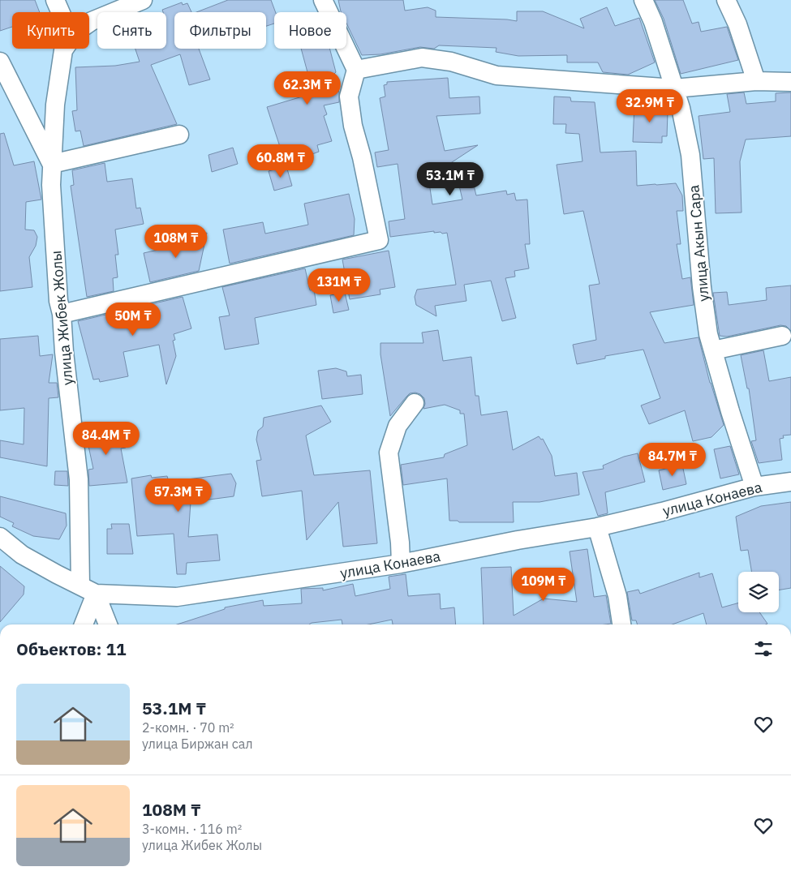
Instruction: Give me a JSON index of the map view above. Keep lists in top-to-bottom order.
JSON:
{
  "streets": {
    "street": ["улица Акын Сара", "улица Жибек Жолы", "улица Конаева"]
  },
  "crossings": [
    ["улица Акын Сара", "улица Конаева"],
    ["улица Жибек Жолы", "улица Конаева"]
  ],
  "page": {
    "chip": [
      "Купить",
      "Снять",
      "Фильтры",
      "Новое"
    ],
    "price": [
      "62.3M ₸",
      "32.9M ₸",
      "60.8M ₸",
      "53.1M ₸",
      "108M ₸",
      "131M ₸",
      "50M ₸",
      "84.4M ₸",
      "84.7M ₸",
      "57.3M ₸",
      "109M ₸"
    ],
    "heading": "Объектов: 11",
    "list": [
      {
        "name": "53.1M ₸",
        "note": "2-комн. · 70 m² · улица Биржан сал"
      },
      {
        "name": "108M ₸",
        "note": "3-комн. · 116 m² · улица Жибек Жолы"
      }
    ]
  }
}
